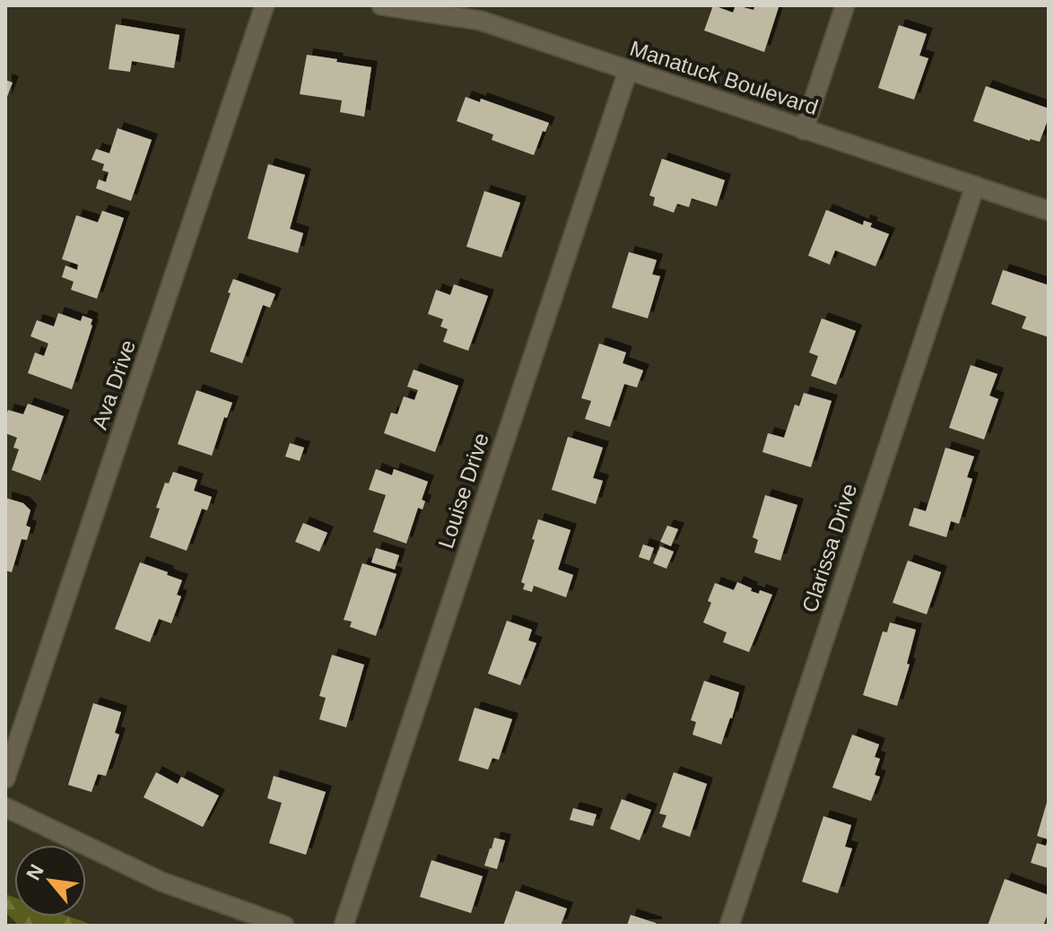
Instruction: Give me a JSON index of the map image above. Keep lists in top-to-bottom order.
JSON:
{
  "streets": {
    "street": [
      "Manatuck Boulevard",
      "Ava Drive",
      "Louise Drive",
      "Clarissa Drive"
    ]
  },
  "crossings": [
    ["Manatuck Boulevard", "Louise Drive"],
    ["Manatuck Boulevard", "Clarissa Drive"]
  ],
  "north": "top left"
}
